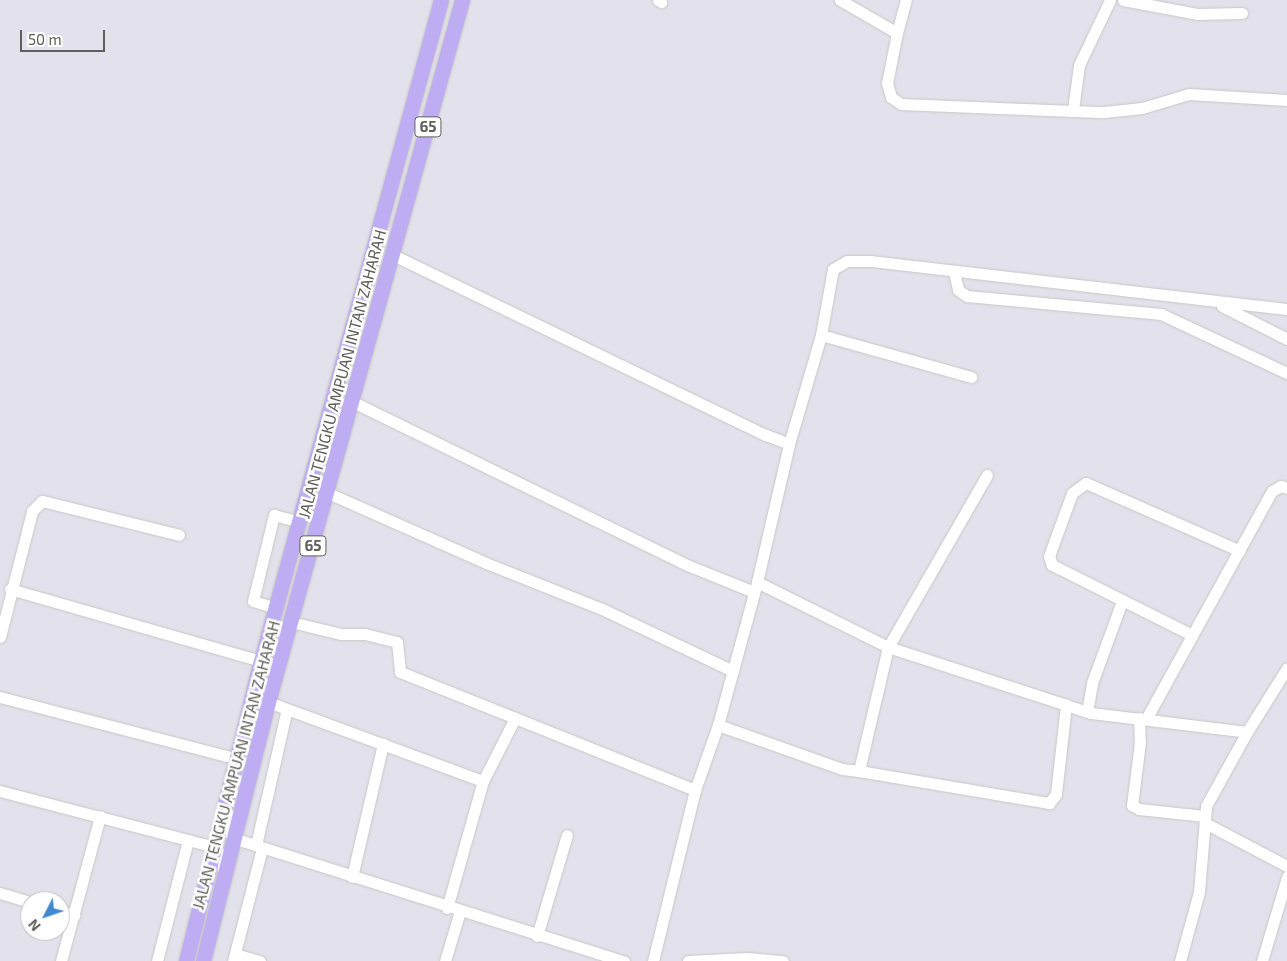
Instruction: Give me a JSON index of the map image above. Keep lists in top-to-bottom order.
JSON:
{
  "streets": {
    "main road": ["65", "JALAN TENGKU AMPUAN INTAN ZAHARAH"]
  },
  "scale_bar": "50 m",
  "north": "bottom left"
}
